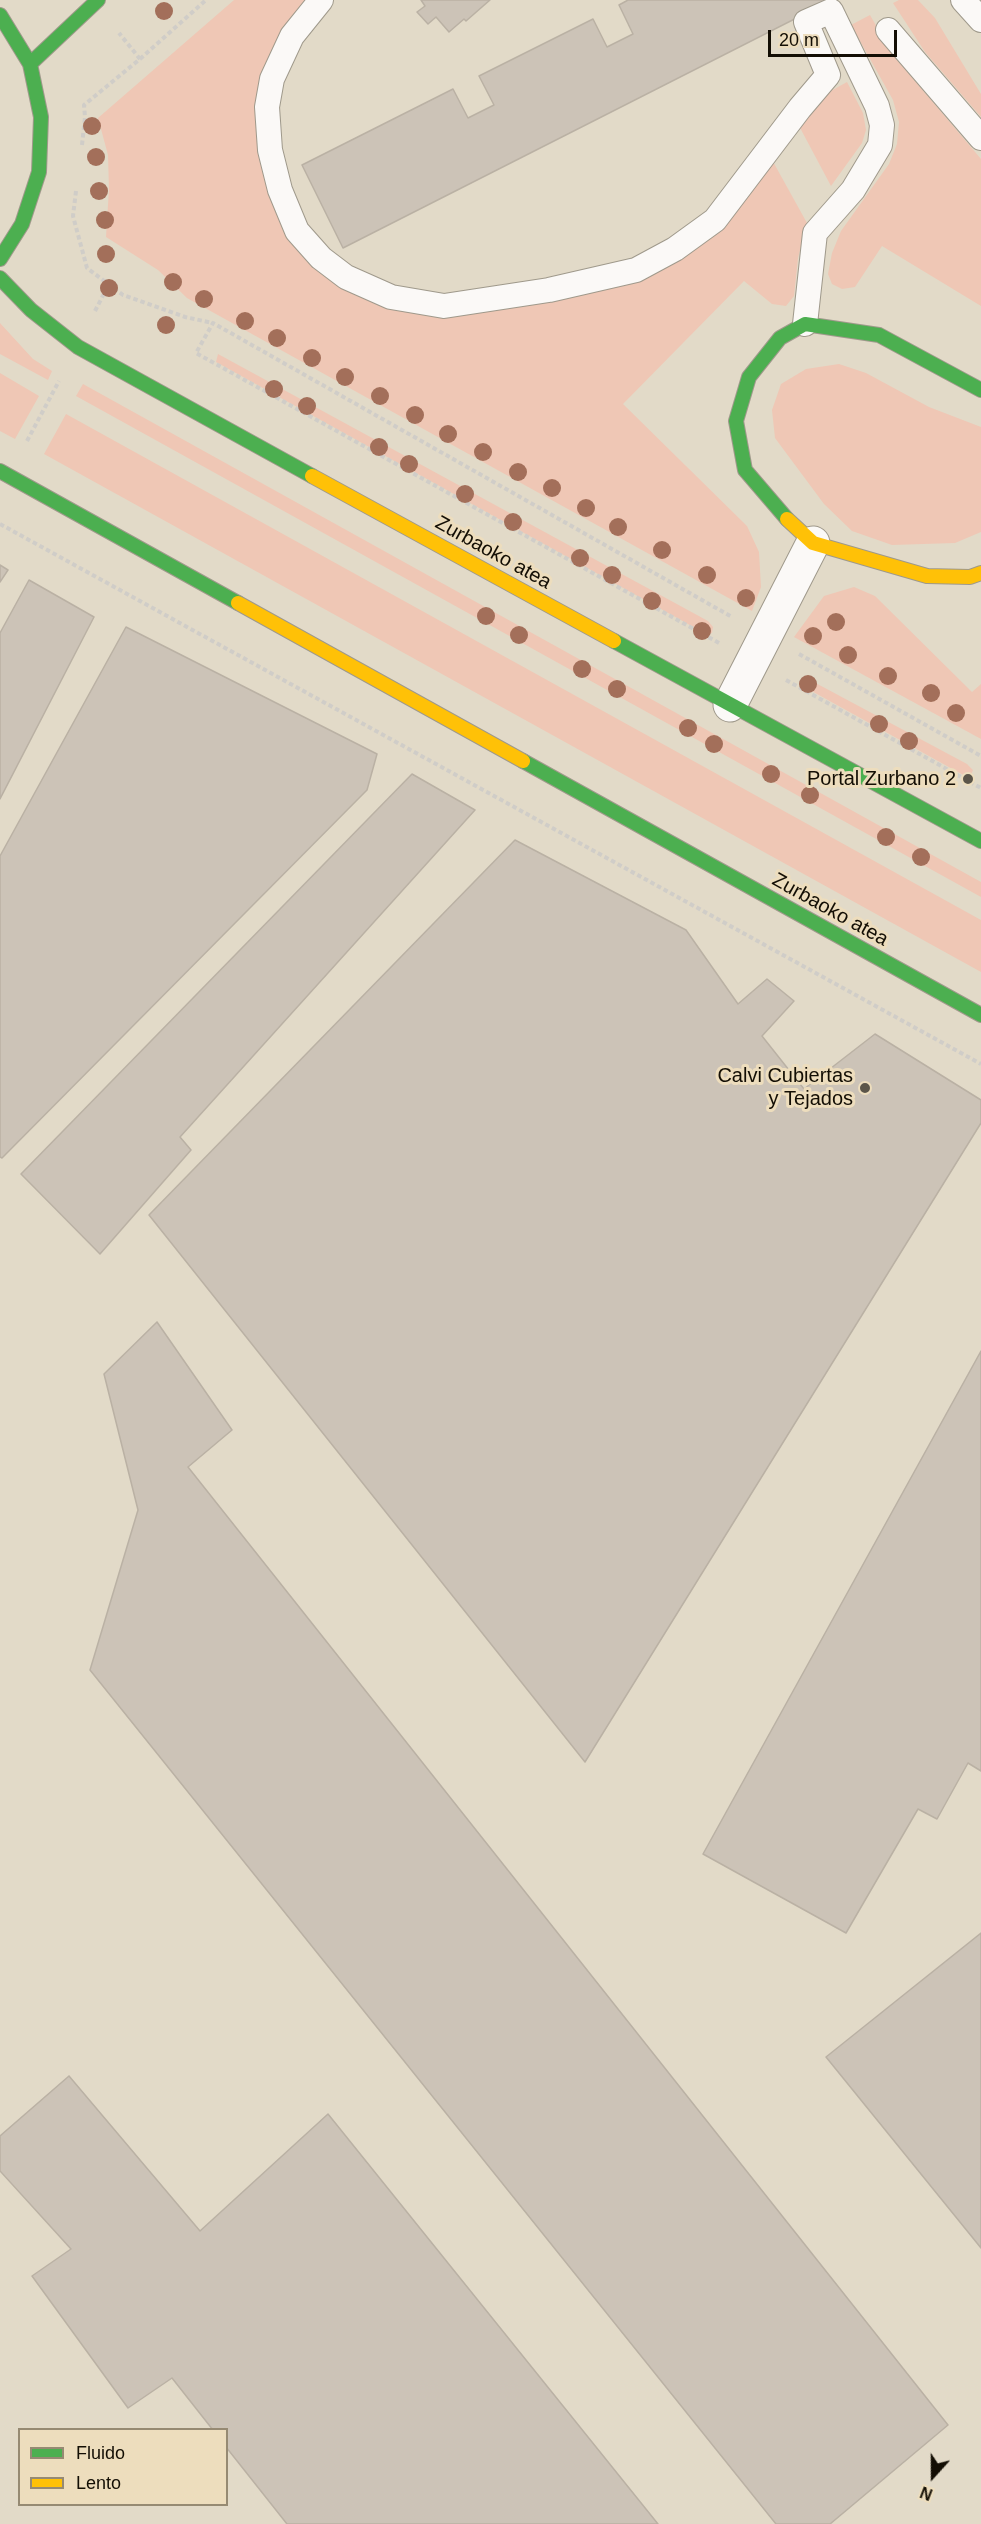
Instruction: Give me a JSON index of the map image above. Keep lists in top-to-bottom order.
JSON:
{
  "streets": {
    "main road": ["Zurbaoko atea"]
  },
  "places": ["Portal Zurbano 2", "Calvi Cubiertas y Tejados"],
  "legend": ["Fluido", "Lento"],
  "scale_bar": "20 m",
  "north": "bottom"
}
